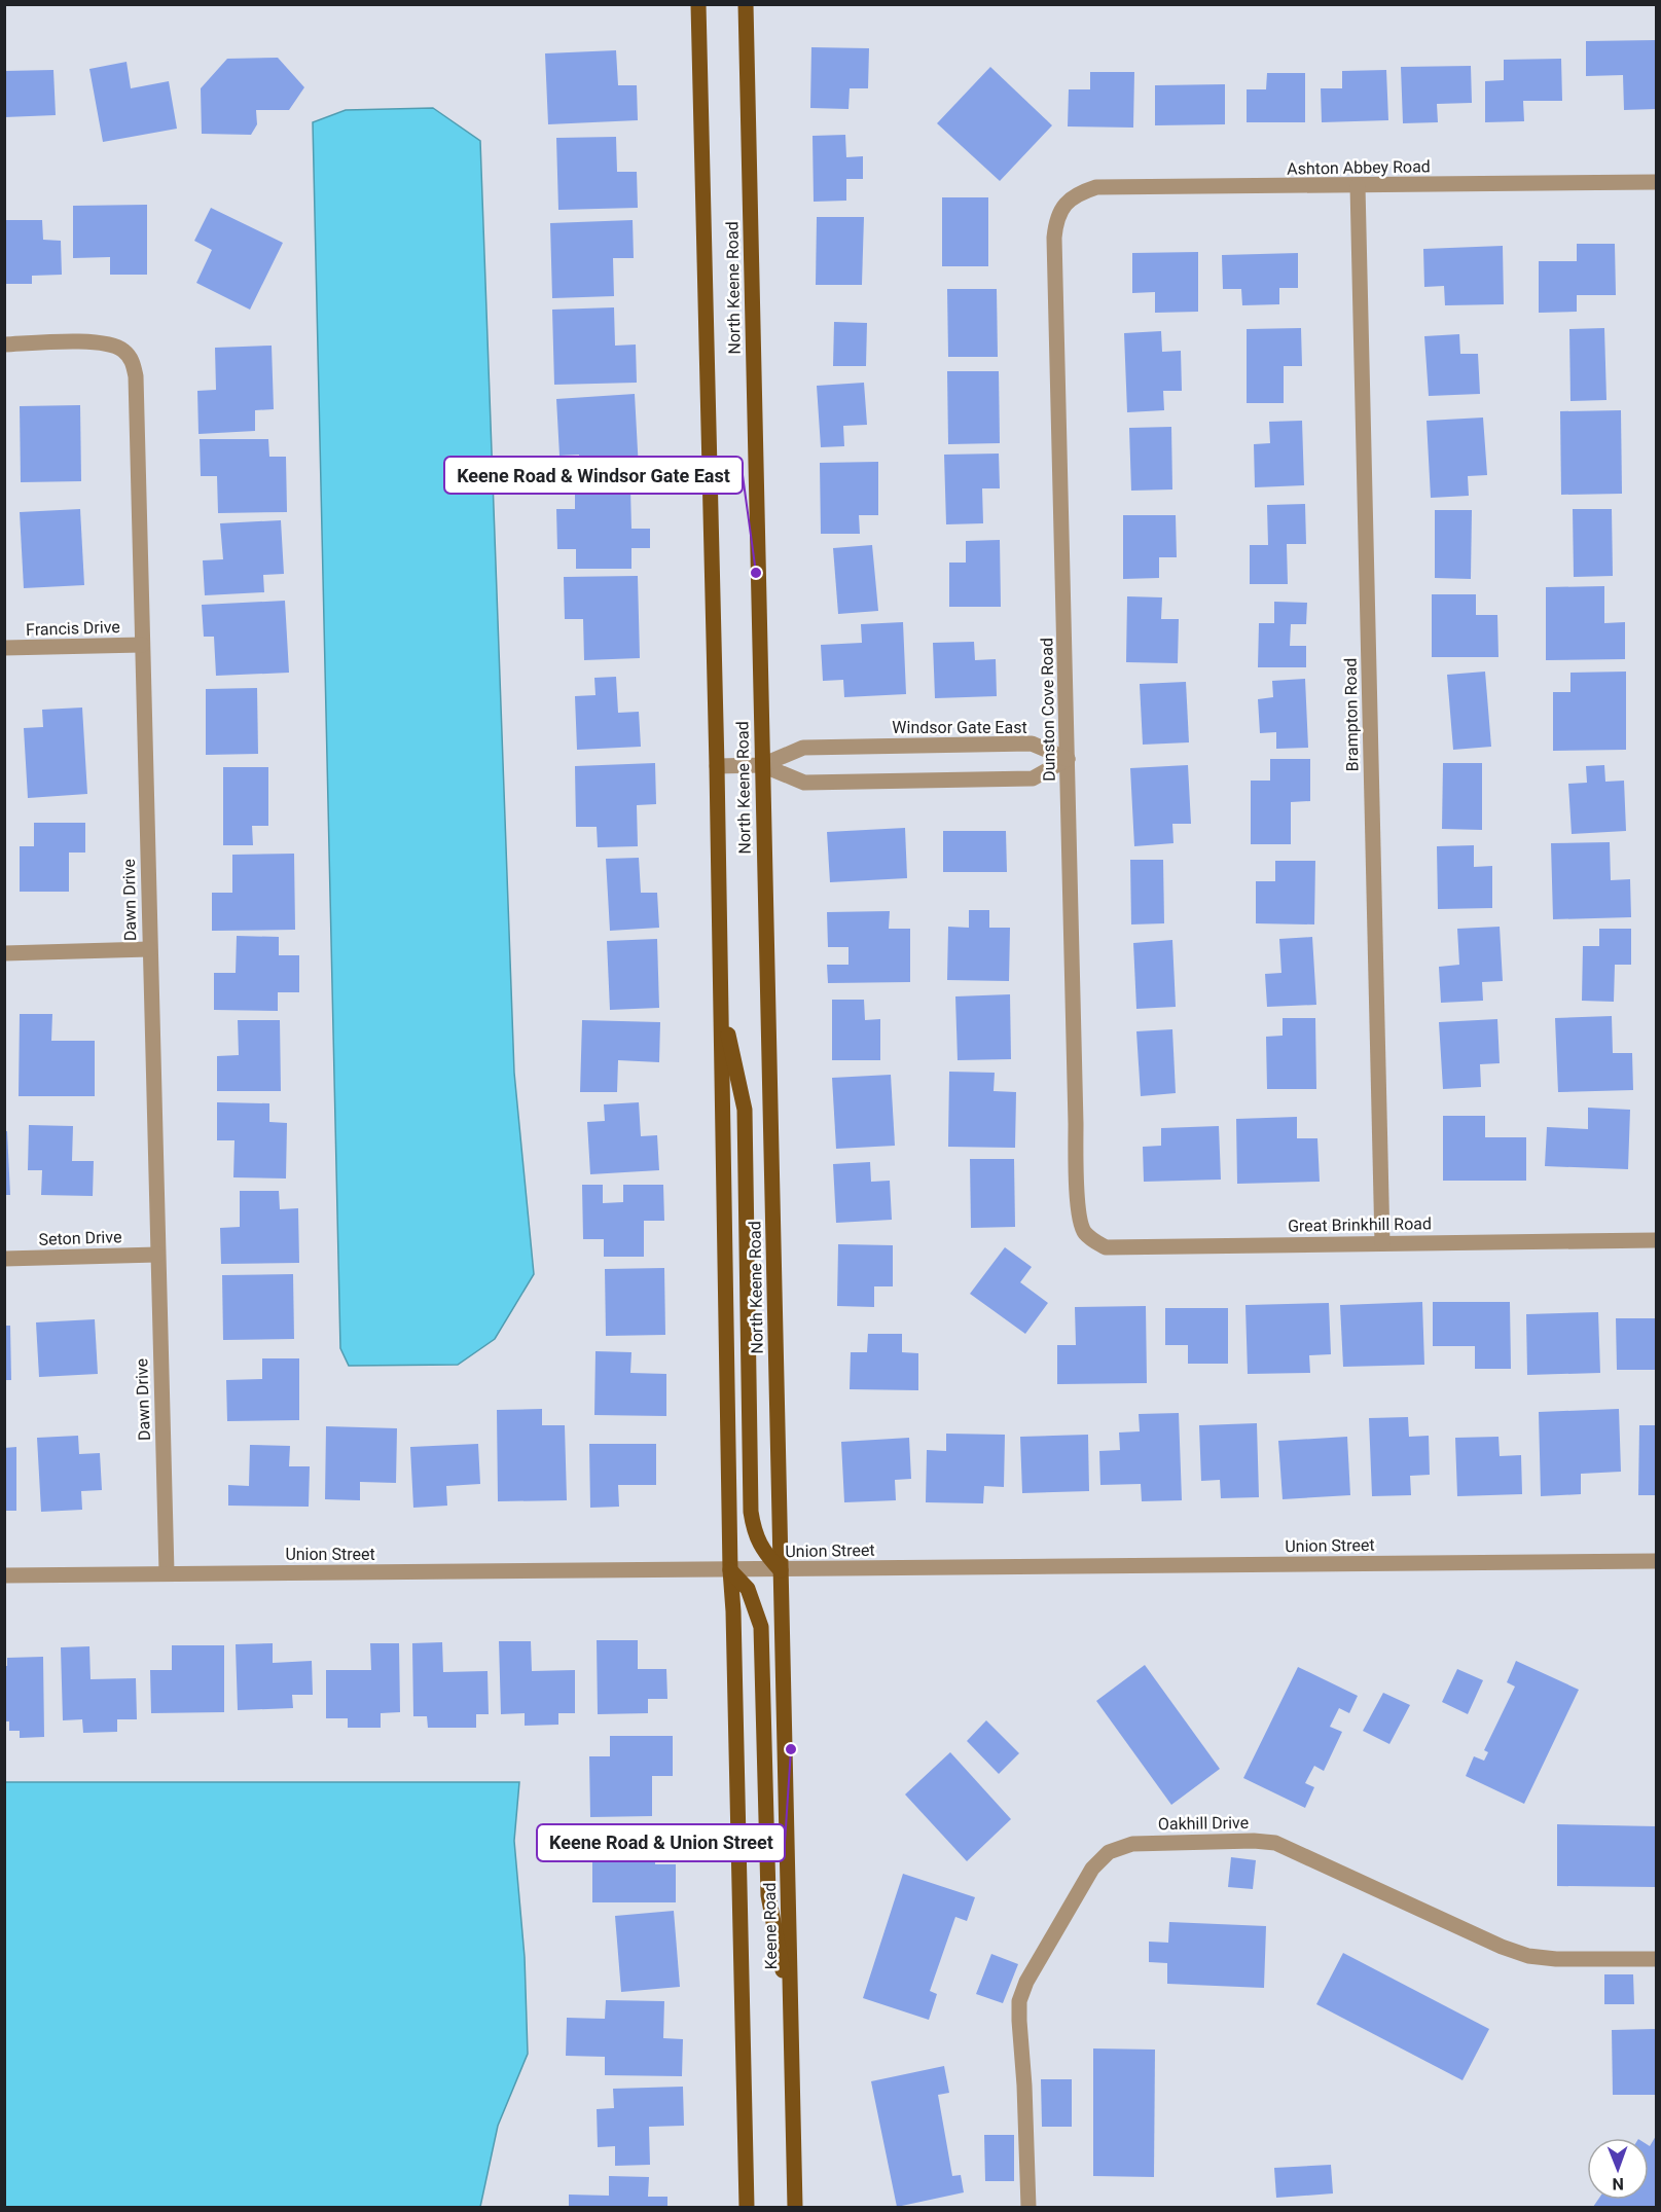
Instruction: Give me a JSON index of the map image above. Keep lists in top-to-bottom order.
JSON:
{
  "streets": {
    "main road": ["North Keene Road", "Keene Road"],
    "street": [
      "Ashton Abbey Road",
      "Francis Drive",
      "Dunston Cove Road",
      "Brampton Road",
      "Windsor Gate East",
      "Dawn Drive",
      "Great Brinkhill Road",
      "Seton Drive",
      "Union Street",
      "Oakhill Drive"
    ]
  },
  "crossings": [
    ["Ashton Abbey Road", "Dunston Cove Road"],
    ["Ashton Abbey Road", "Brampton Road"],
    ["North Keene Road", "Windsor Gate East"],
    ["North Keene Road", "Union Street"],
    ["North Keene Road", "Keene Road"],
    ["Francis Drive", "Dawn Drive"],
    ["Dunston Cove Road", "Windsor Gate East"],
    ["Dunston Cove Road", "Great Brinkhill Road"],
    ["Brampton Road", "Great Brinkhill Road"],
    ["Dawn Drive", "Seton Drive"],
    ["Dawn Drive", "Union Street"],
    ["Union Street", "Keene Road"]
  ],
  "places": ["Keene Road & Windsor Gate East", "Keene Road & Union Street"],
  "north": "bottom"
}
